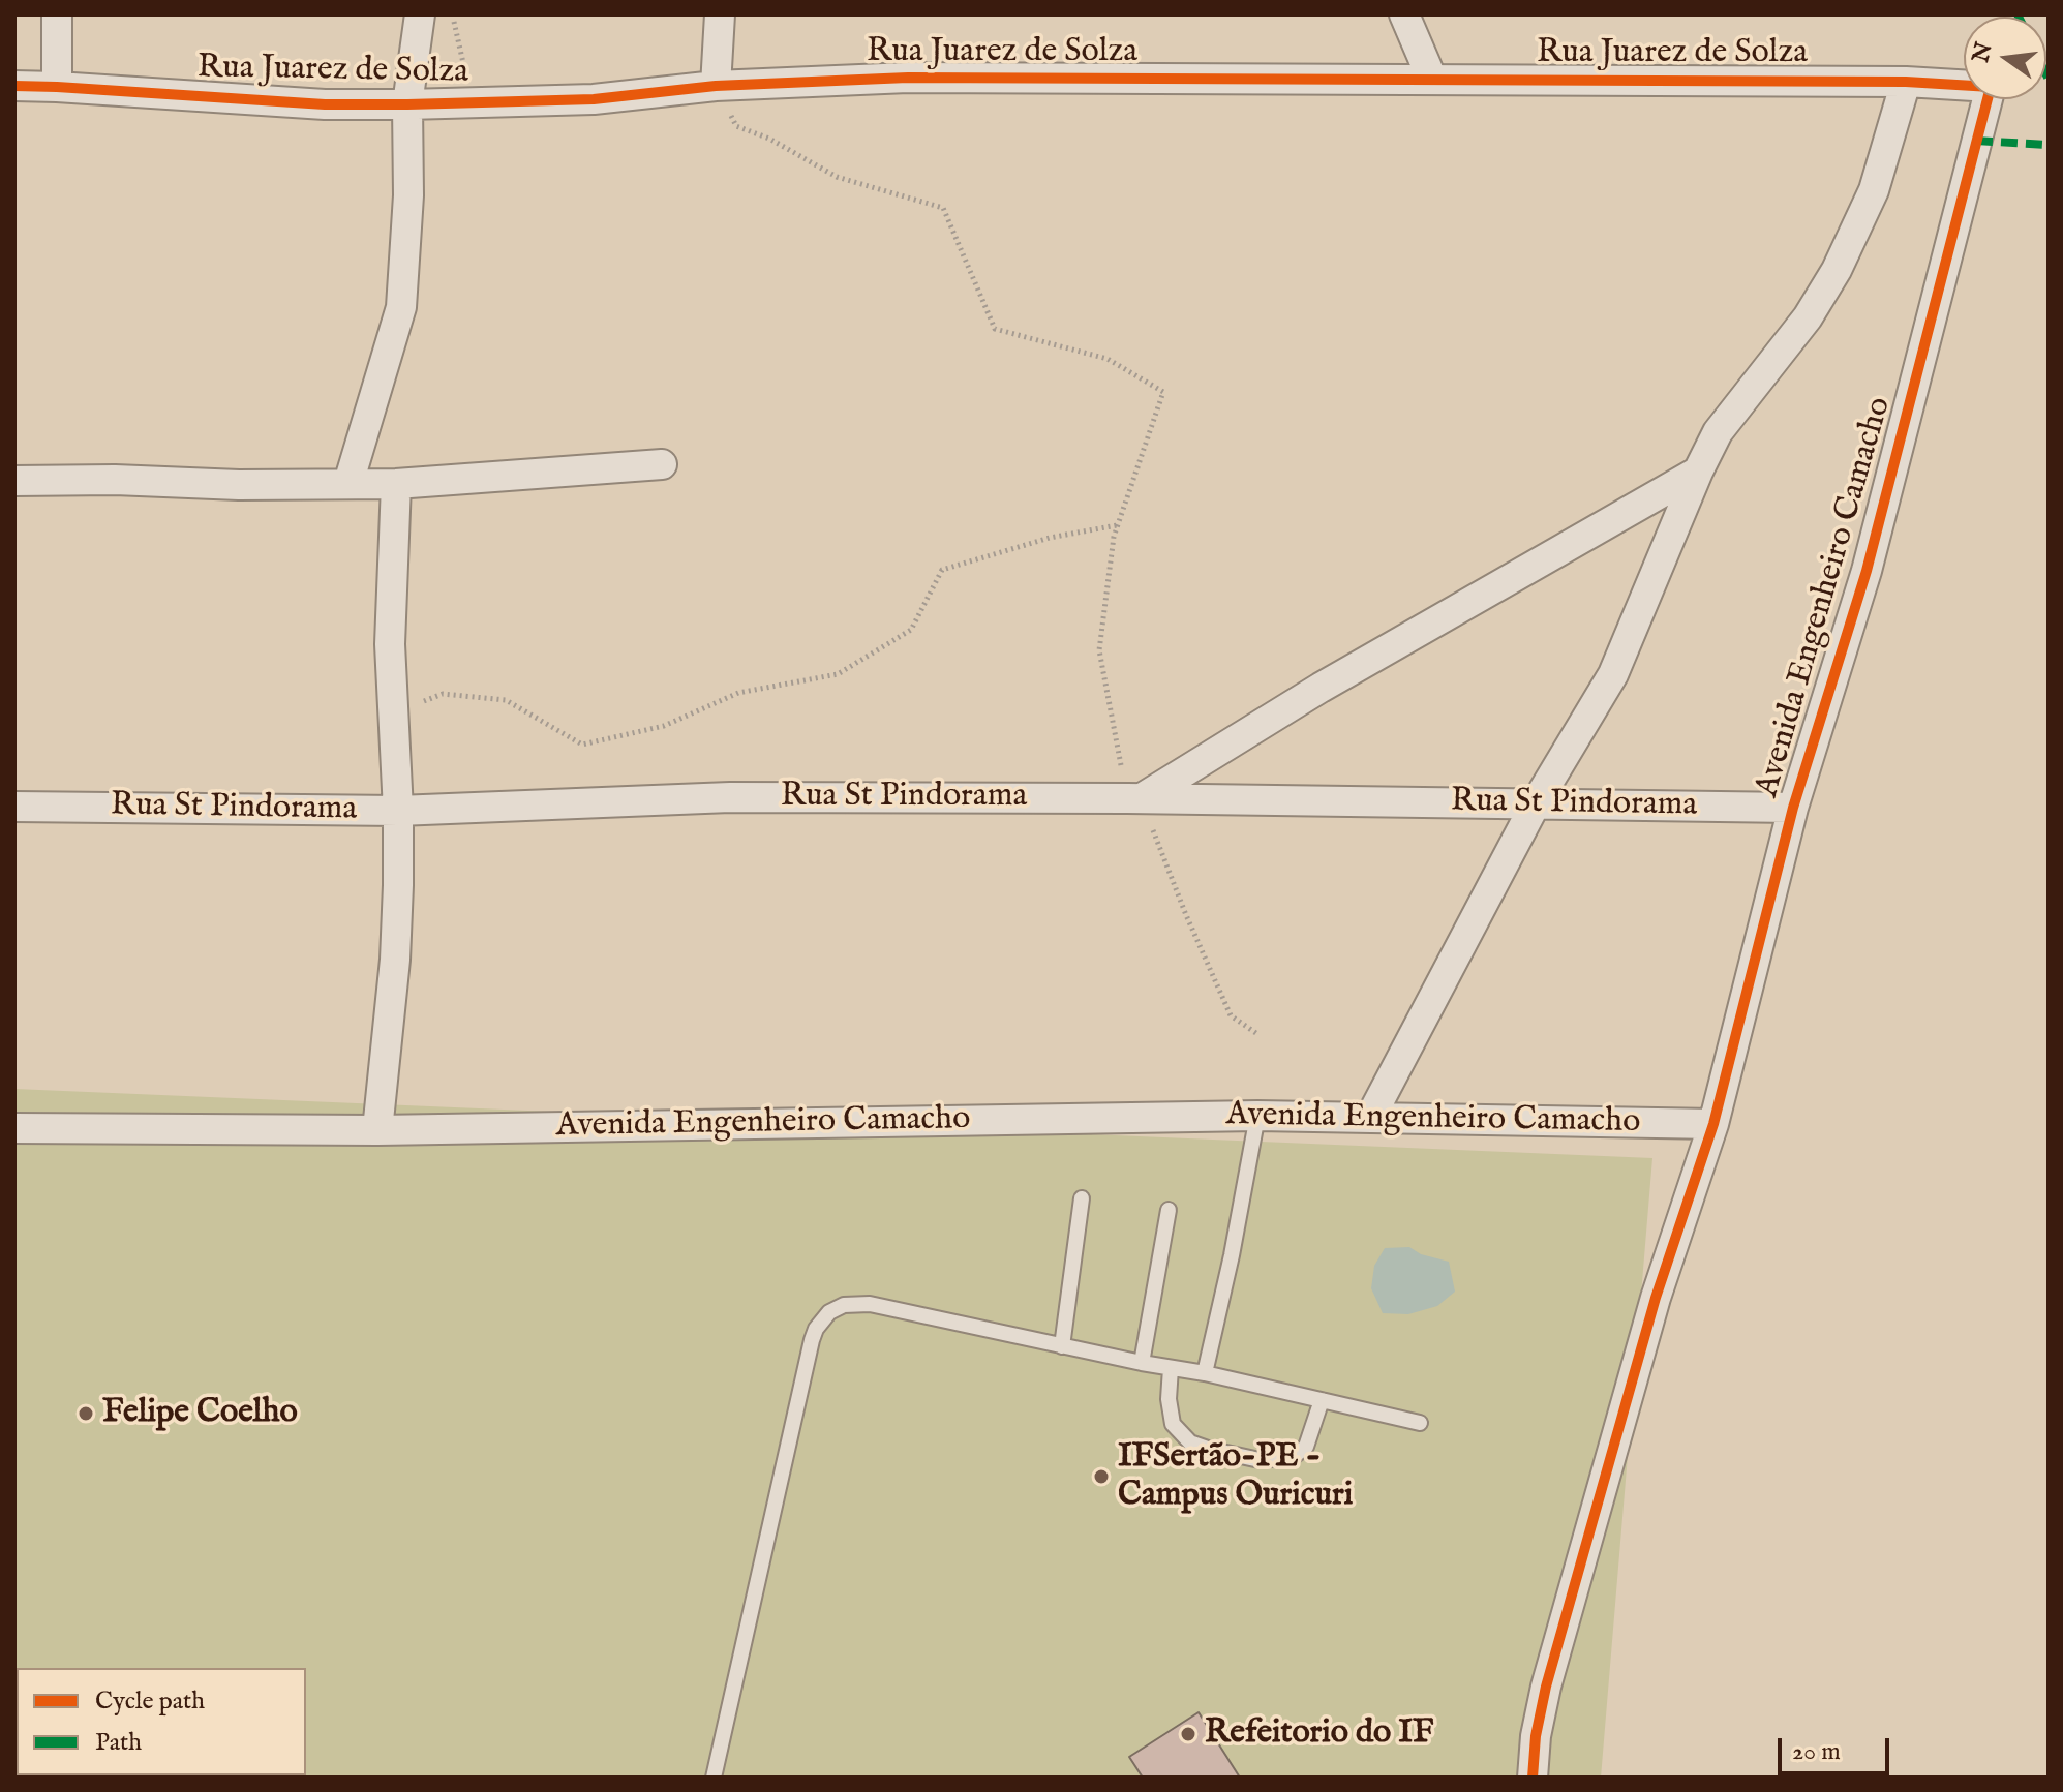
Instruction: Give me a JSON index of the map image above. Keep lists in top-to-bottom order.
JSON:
{
  "streets": {
    "street": ["Rua Juarez de Solza", "Avenida Engenheiro Camacho", "Rua St Pindorama"]
  },
  "crossings": [
    ["Avenida Engenheiro Camacho", "Rua St Pindorama"]
  ],
  "places": ["Felipe Coelho", "IFSertão-PE - Campus Ouricuri", "Refeitorio do IF"],
  "legend": ["Cycle path", "Path"],
  "scale_bar": "20 m",
  "north": "left"
}
